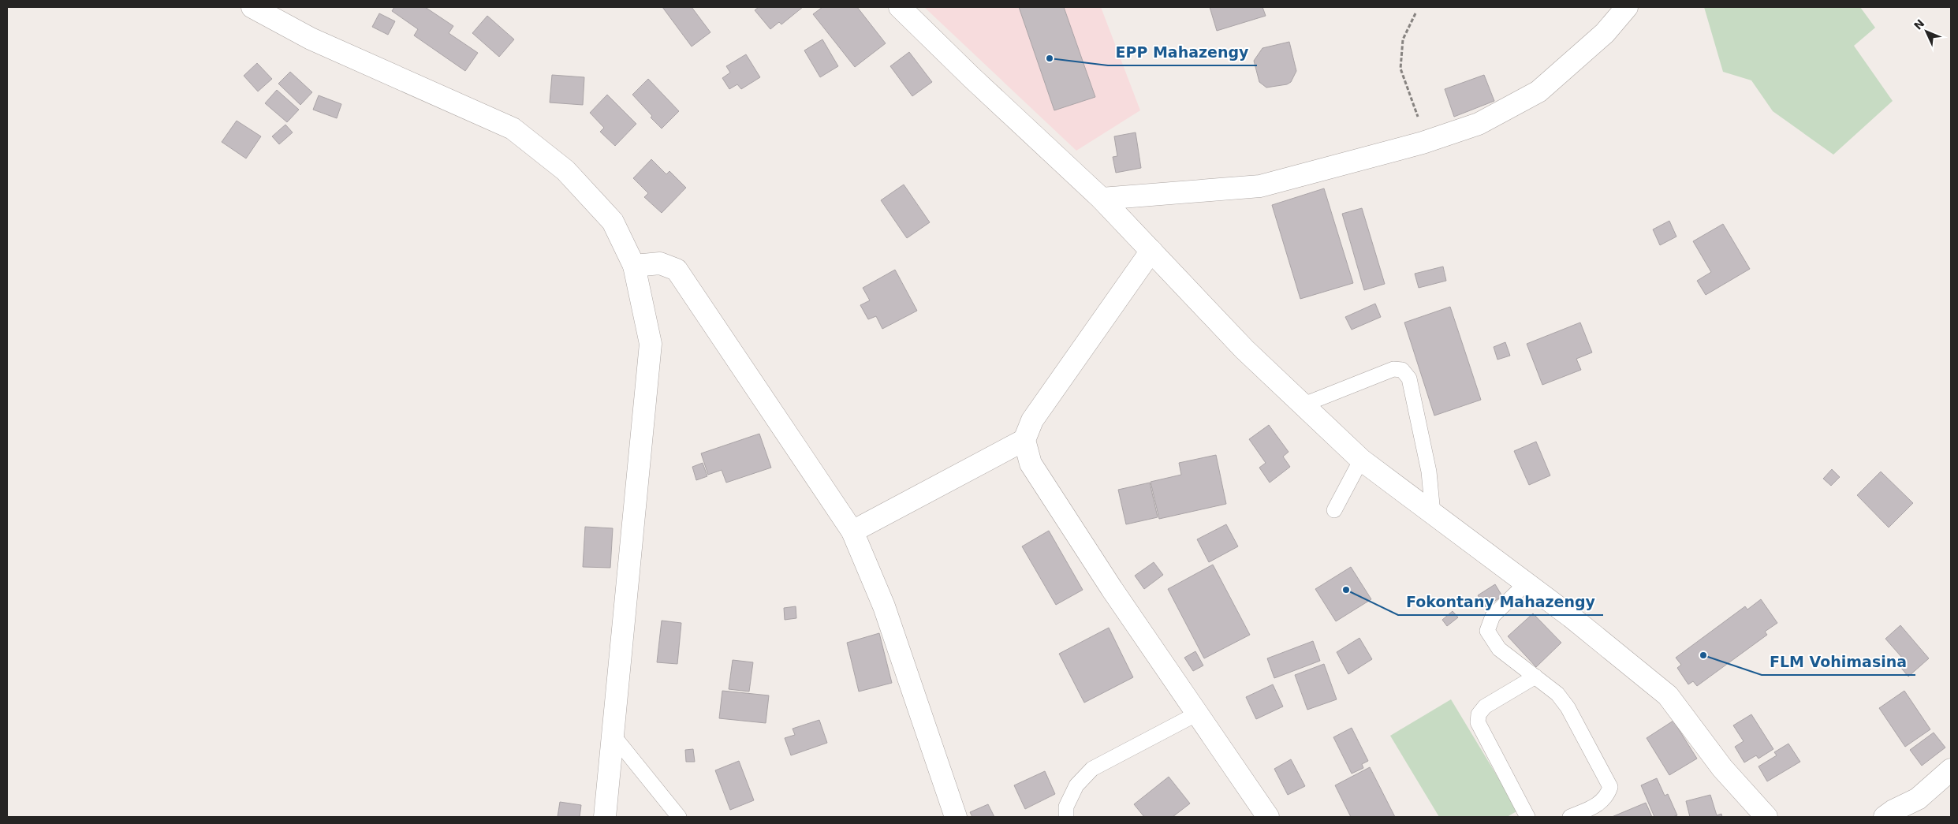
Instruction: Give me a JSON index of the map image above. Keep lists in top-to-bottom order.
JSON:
{
  "places": ["EPP Mahazengy", "Fokontany Mahazengy", "FLM Vohimasina"],
  "north": "top left"
}
